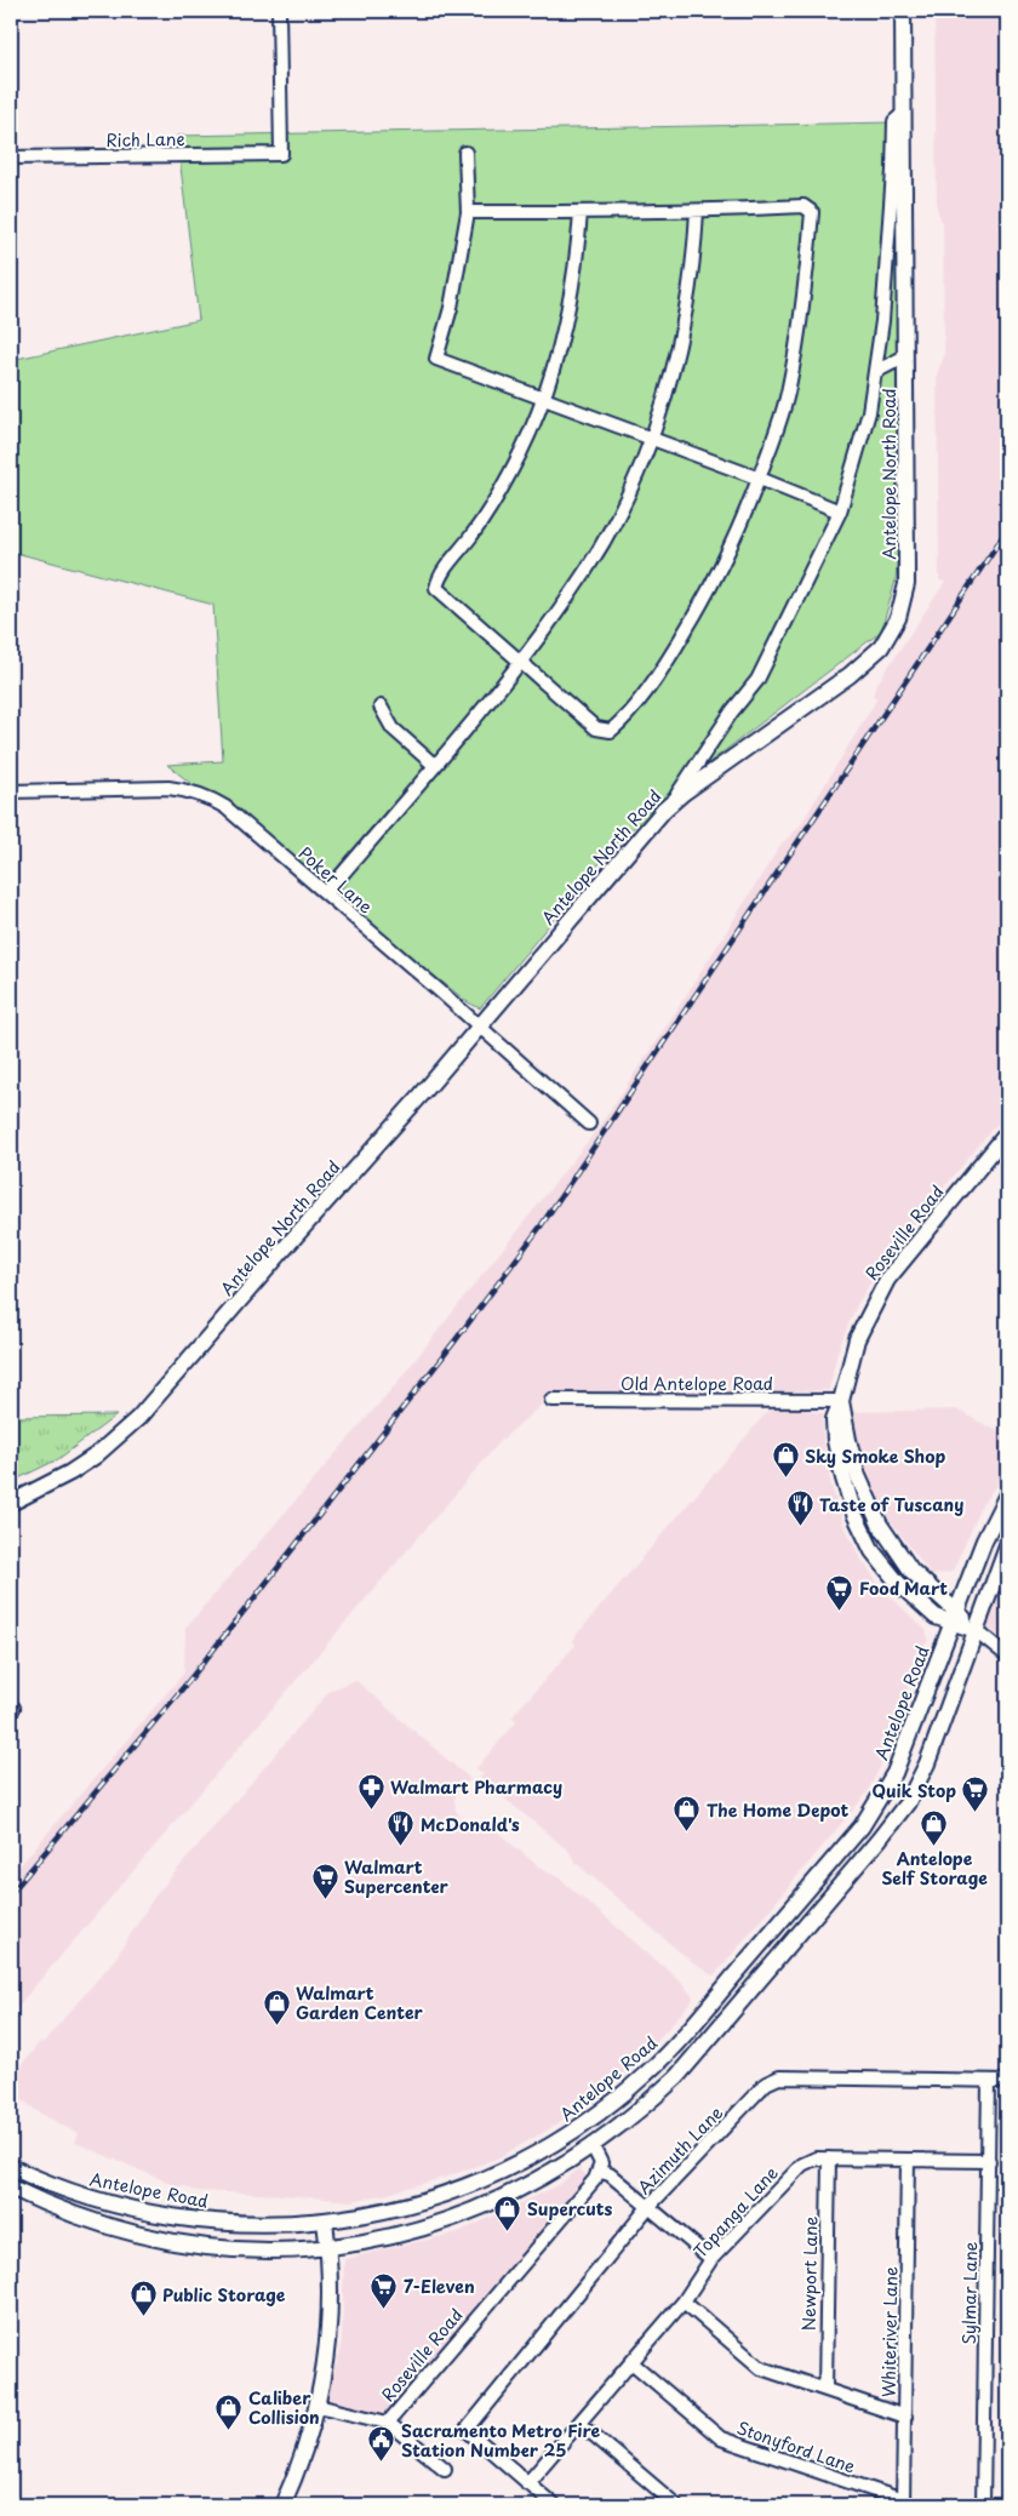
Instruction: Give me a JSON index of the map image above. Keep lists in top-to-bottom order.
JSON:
{
  "streets": {
    "main road": ["Antelope North Road", "Roseville Road", "Antelope Road"],
    "street": [
      "Rich Lane",
      "Poker Lane",
      "Old Antelope Road",
      "Azimuth Lane",
      "Topanga Lane",
      "Newport Lane",
      "Sylmar Lane",
      "Whiteriver Lane",
      "Stonyford Lane"
    ]
  },
  "crossings": [
    ["Antelope North Road", "Poker Lane"],
    ["Roseville Road", "Old Antelope Road"],
    ["Roseville Road", "Antelope Road"],
    ["Azimuth Lane", "Topanga Lane"],
    ["Azimuth Lane", "Sylmar Lane"],
    ["Topanga Lane", "Newport Lane"],
    ["Topanga Lane", "Sylmar Lane"],
    ["Topanga Lane", "Whiteriver Lane"],
    ["Topanga Lane", "Stonyford Lane"],
    ["Whiteriver Lane", "Stonyford Lane"]
  ],
  "places": {
    "shop": [
      "Sky Smoke Shop",
      "The Home Depot",
      "Antelope Self Storage",
      "Walmart Garden Center",
      "Supercuts",
      "Public Storage",
      "Caliber Collision"
    ],
    "restaurant": ["Taste of Tuscany", "McDonald's"],
    "supermarket": [
      "Food Mart",
      "Quik Stop",
      "Walmart Supercenter",
      "7-Eleven"
    ],
    "pharmacy": ["Walmart Pharmacy"],
    "public building": ["Sacramento Metro Fire Station Number 25"]
  }
}
